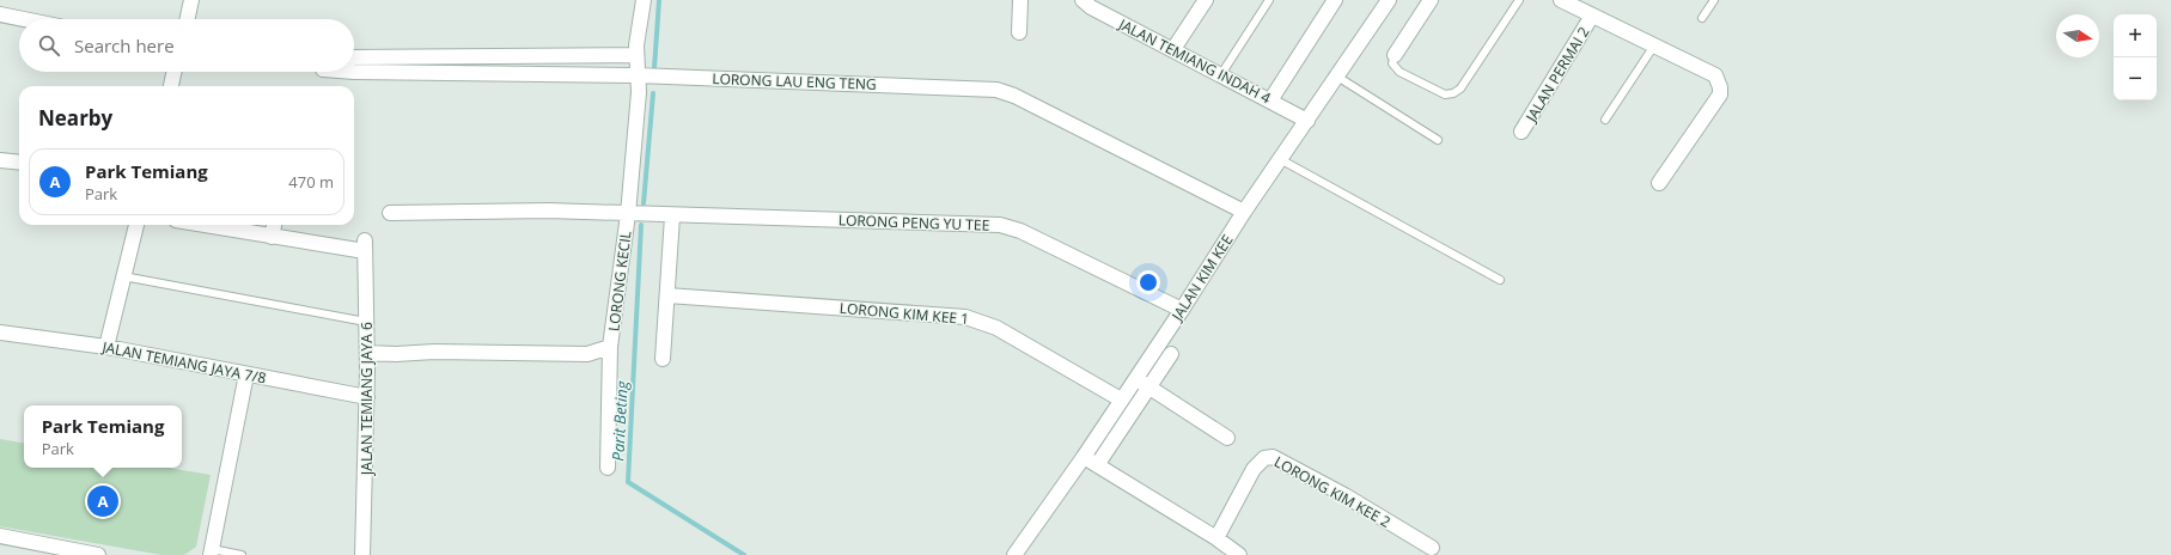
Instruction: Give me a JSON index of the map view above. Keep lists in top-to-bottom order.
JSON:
{
  "streets": {
    "street": [
      "JALAN TEMIANG INDAH 4",
      "JALAN PERMAI 2",
      "LORONG LAU ENG TENG",
      "LORONG PENG YU TEE",
      "JALAN KIM KEE",
      "LORONG KECIL",
      "LORONG KIM KEE 1",
      "JALAN TEMIANG JAYA 7/8",
      "JALAN TEMIANG JAYA 6",
      "LORONG KIM KEE 2"
    ]
  },
  "crossings": [
    ["JALAN TEMIANG INDAH 4", "JALAN KIM KEE"],
    ["LORONG LAU ENG TENG", "JALAN KIM KEE"],
    ["LORONG LAU ENG TENG", "LORONG KECIL"],
    ["LORONG PENG YU TEE", "JALAN KIM KEE"],
    ["LORONG PENG YU TEE", "LORONG KECIL"],
    ["JALAN KIM KEE", "LORONG KIM KEE 1"],
    ["LORONG KECIL", "JALAN TEMIANG JAYA 6"],
    ["JALAN TEMIANG JAYA 7/8", "JALAN TEMIANG JAYA 6"]
  ],
  "water": ["Parit Beting"],
  "north": "right",
  "page": {
    "map_buttons": ["+", "−"],
    "search": "Search here",
    "heading": "Nearby",
    "list": [
      {
        "mark": "A",
        "name": "Park Temiang",
        "note": "Park",
        "value": "470 m"
      }
    ],
    "popup": ["Park Temiang", "Park"],
    "pins": "A"
  }
}
